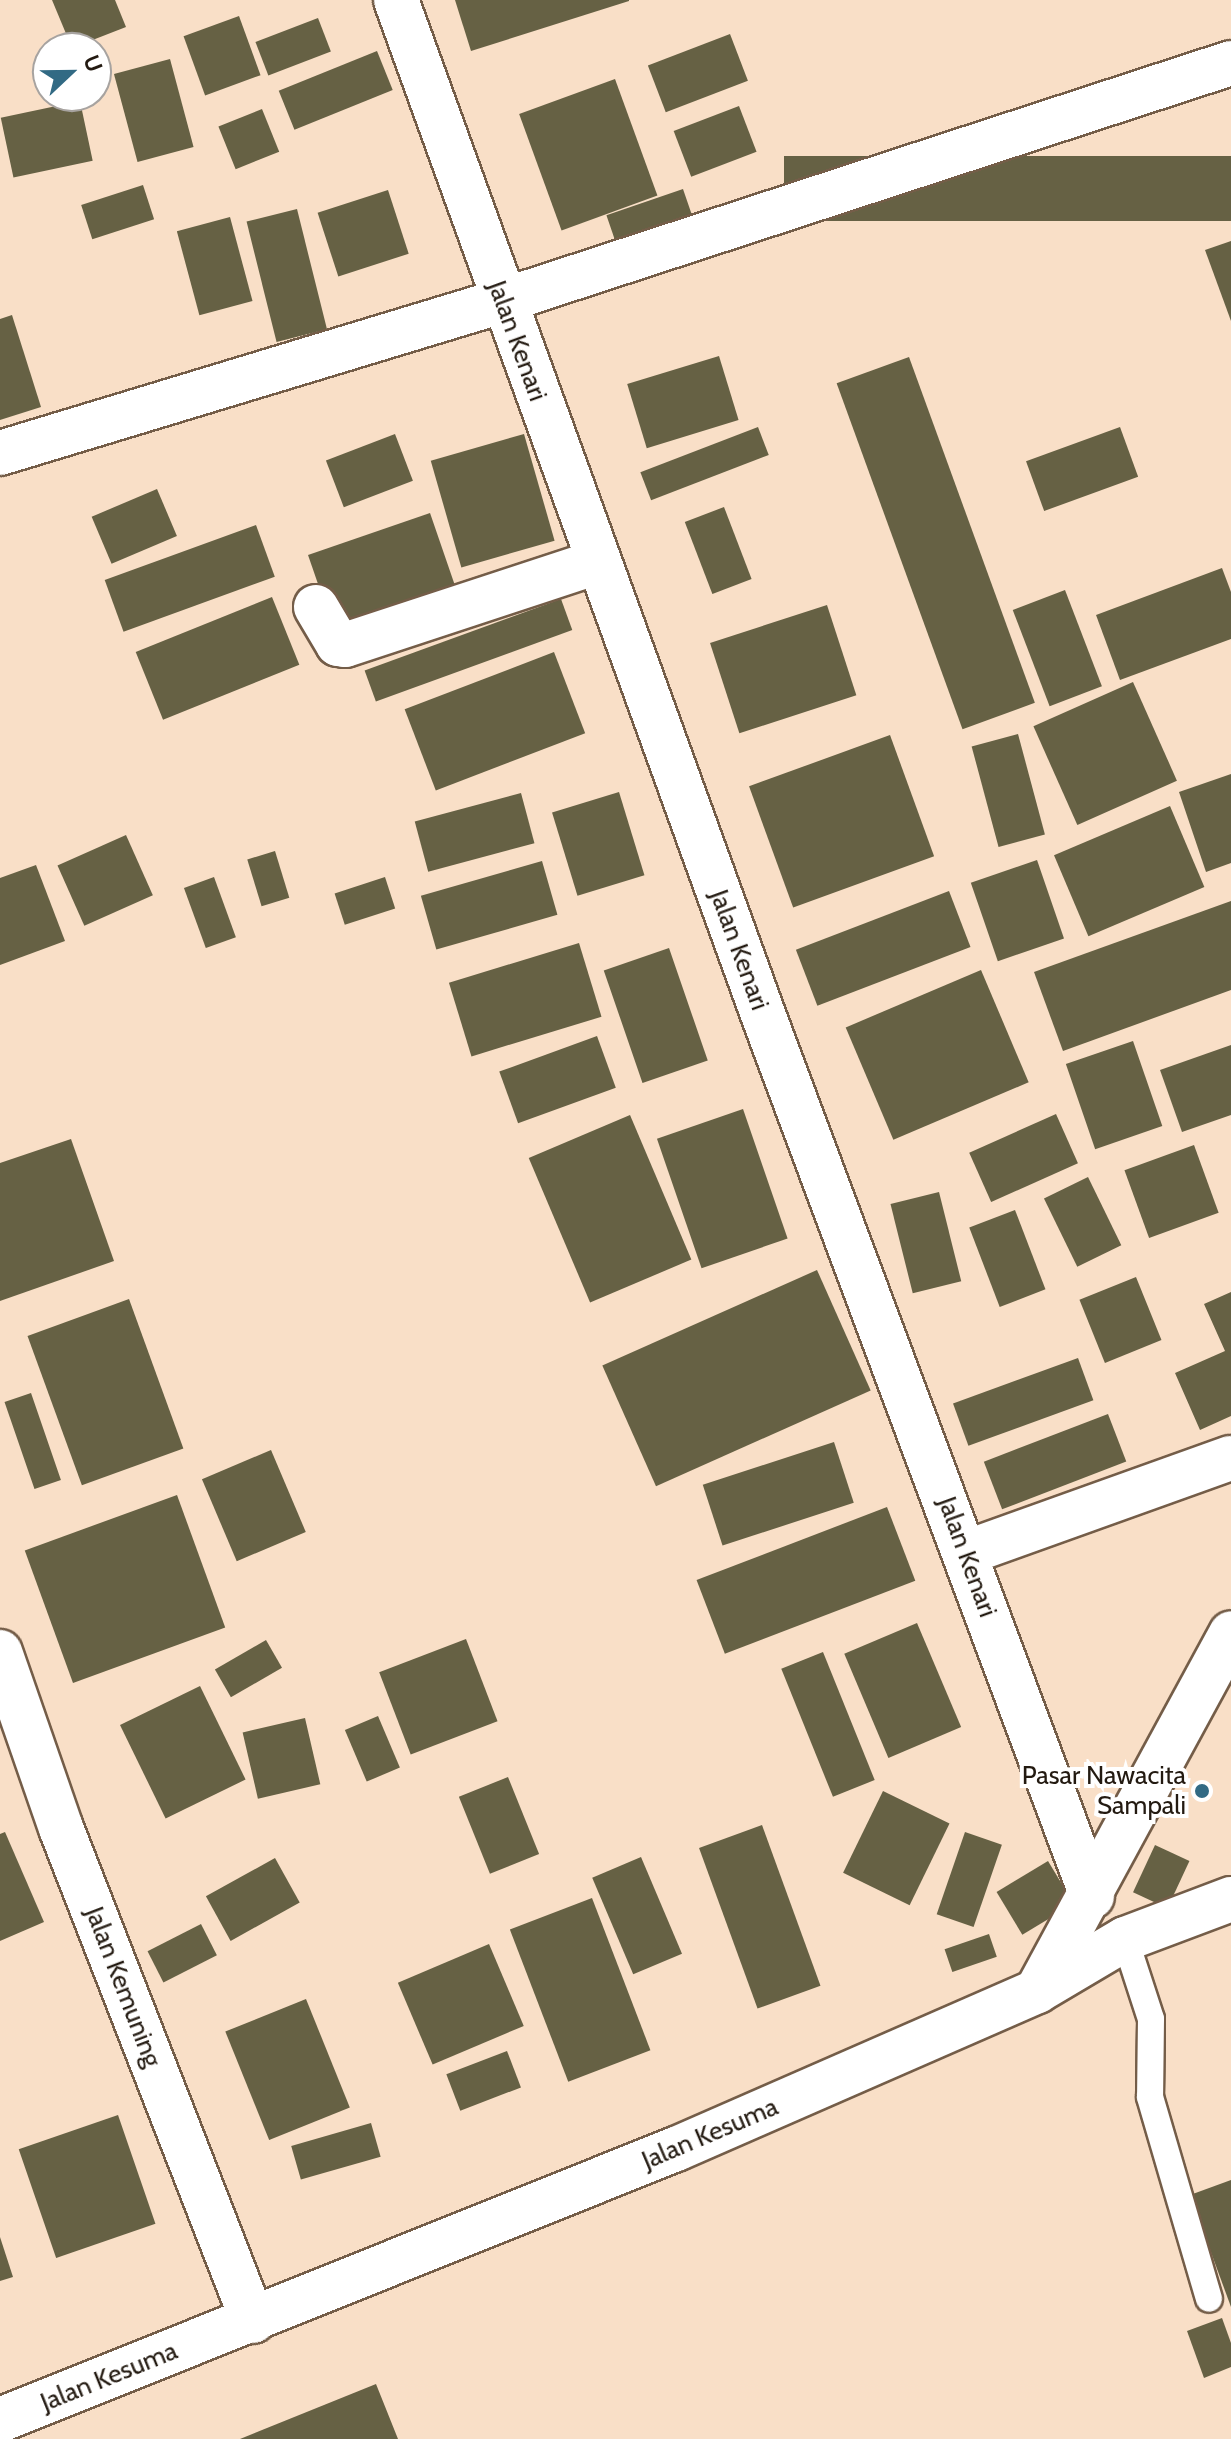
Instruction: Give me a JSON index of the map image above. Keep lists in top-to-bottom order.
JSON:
{
  "streets": {
    "street": ["Jalan Kenari", "Jalan Kemuning", "Jalan Kesuma"]
  },
  "crossings": [
    ["Jalan Kemuning", "Jalan Kesuma"]
  ],
  "places": ["Pasar Nawacita Sampali"],
  "north": "right"
}
